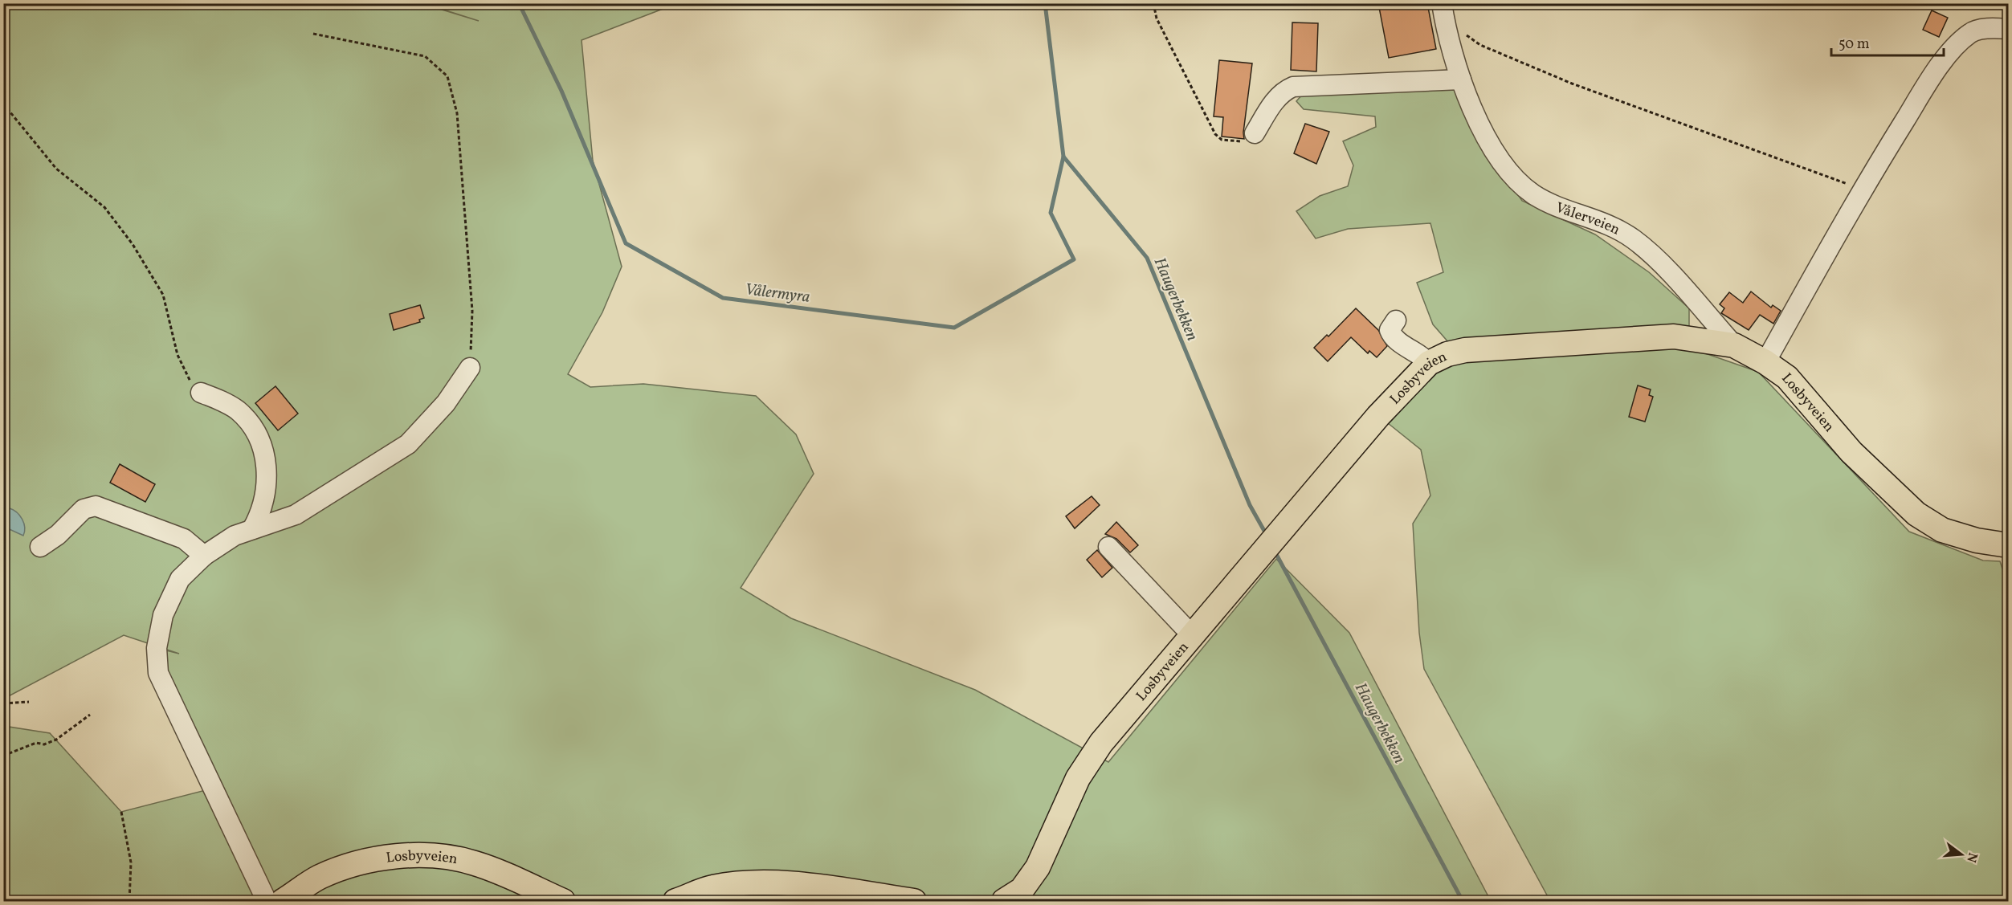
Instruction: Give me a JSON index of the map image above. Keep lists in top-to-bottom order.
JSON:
{
  "streets": {
    "main road": ["Losbyveien"],
    "street": ["Vålerveien"]
  },
  "crossings": [
    ["Vålerveien", "Losbyveien"]
  ],
  "water": ["Vålermyra", "Haugerbekken"],
  "scale_bar": "50 m",
  "north": "right"
}
